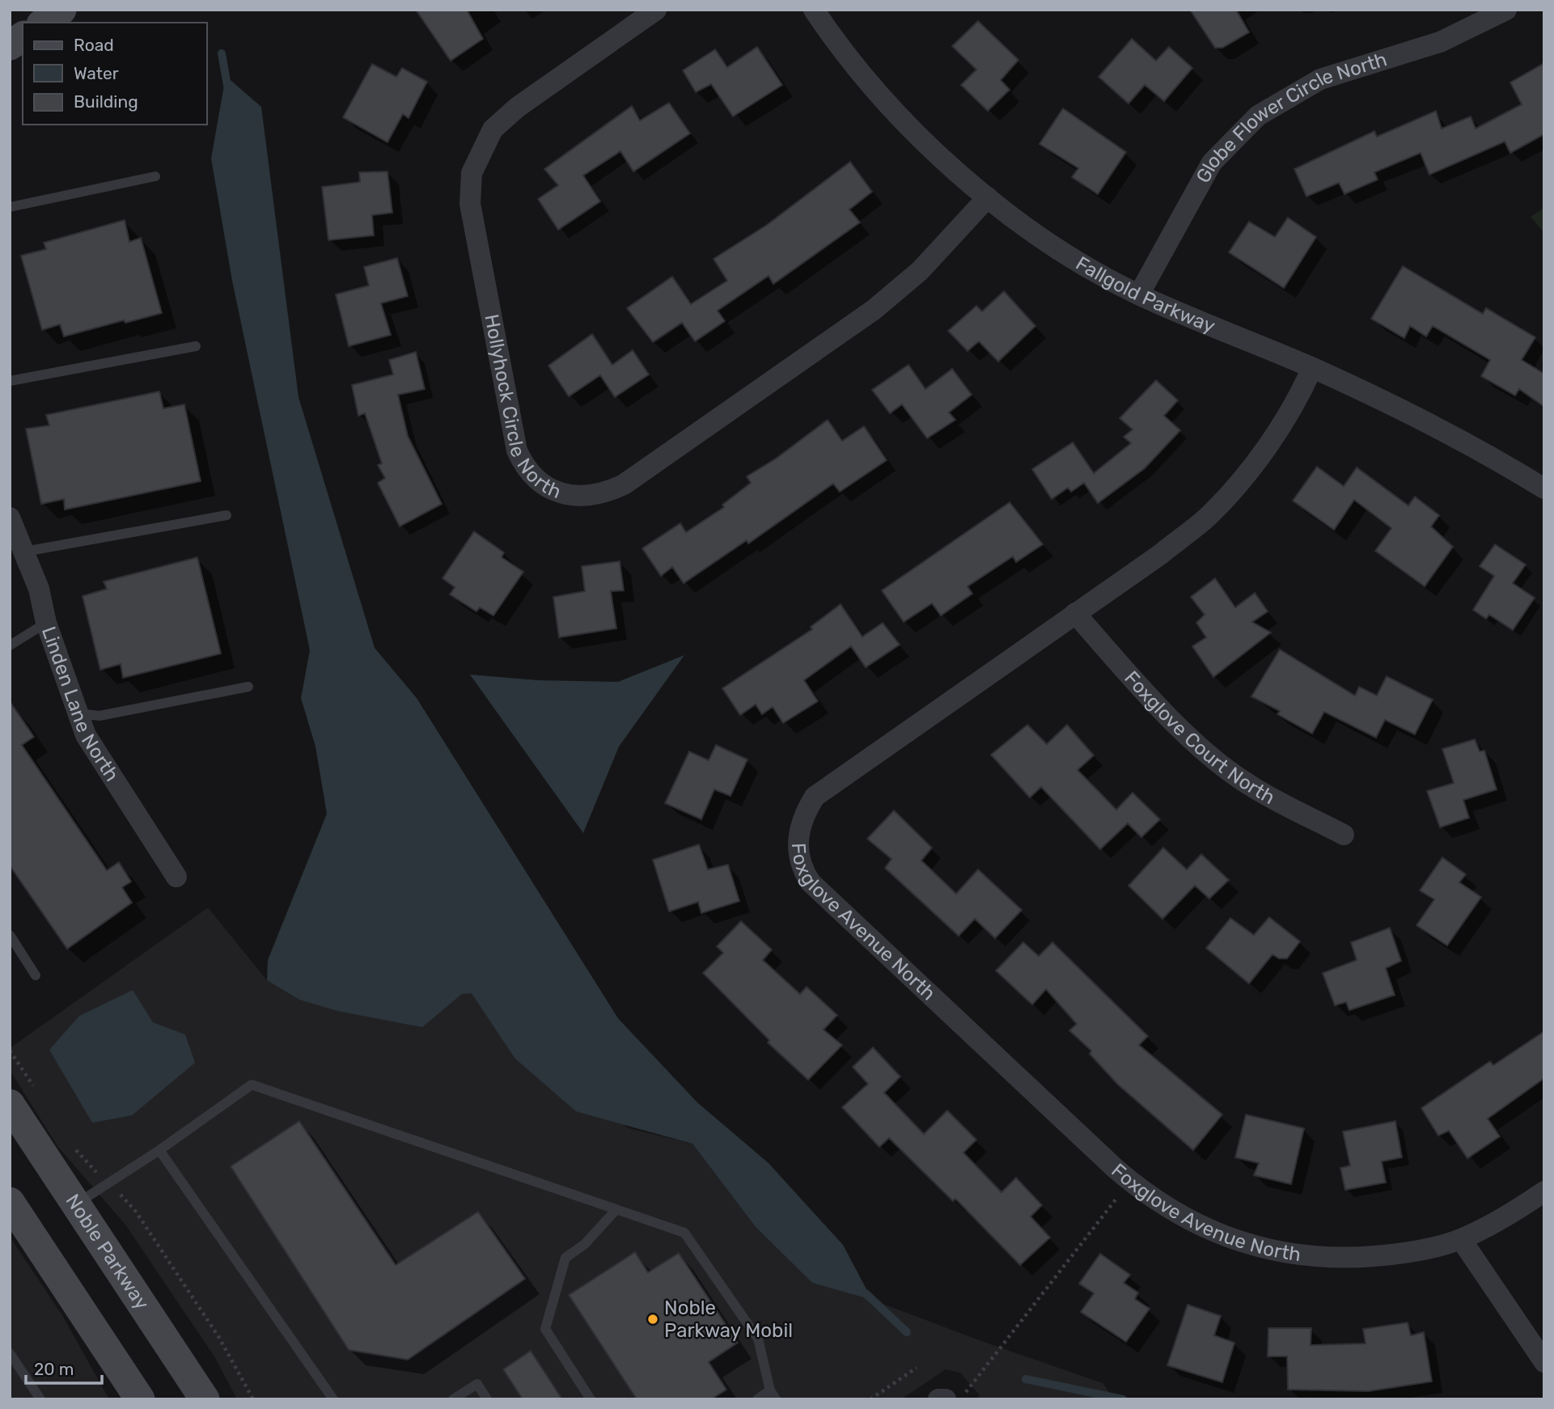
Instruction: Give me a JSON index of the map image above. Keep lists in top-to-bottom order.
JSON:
{
  "streets": {
    "main road": ["Noble Parkway"],
    "street": [
      "Globe Flower Circle North",
      "Fallgold Parkway",
      "Hollyhock Circle North",
      "Linden Lane North",
      "Foxglove Court North",
      "Foxglove Avenue North"
    ]
  },
  "crossings": [
    ["Globe Flower Circle North", "Fallgold Parkway"],
    ["Fallgold Parkway", "Hollyhock Circle North"],
    ["Fallgold Parkway", "Foxglove Avenue North"],
    ["Foxglove Court North", "Foxglove Avenue North"]
  ],
  "places": ["Noble Parkway Mobil"],
  "legend": ["Road", "Water", "Building"],
  "scale_bar": "20 m"
}
